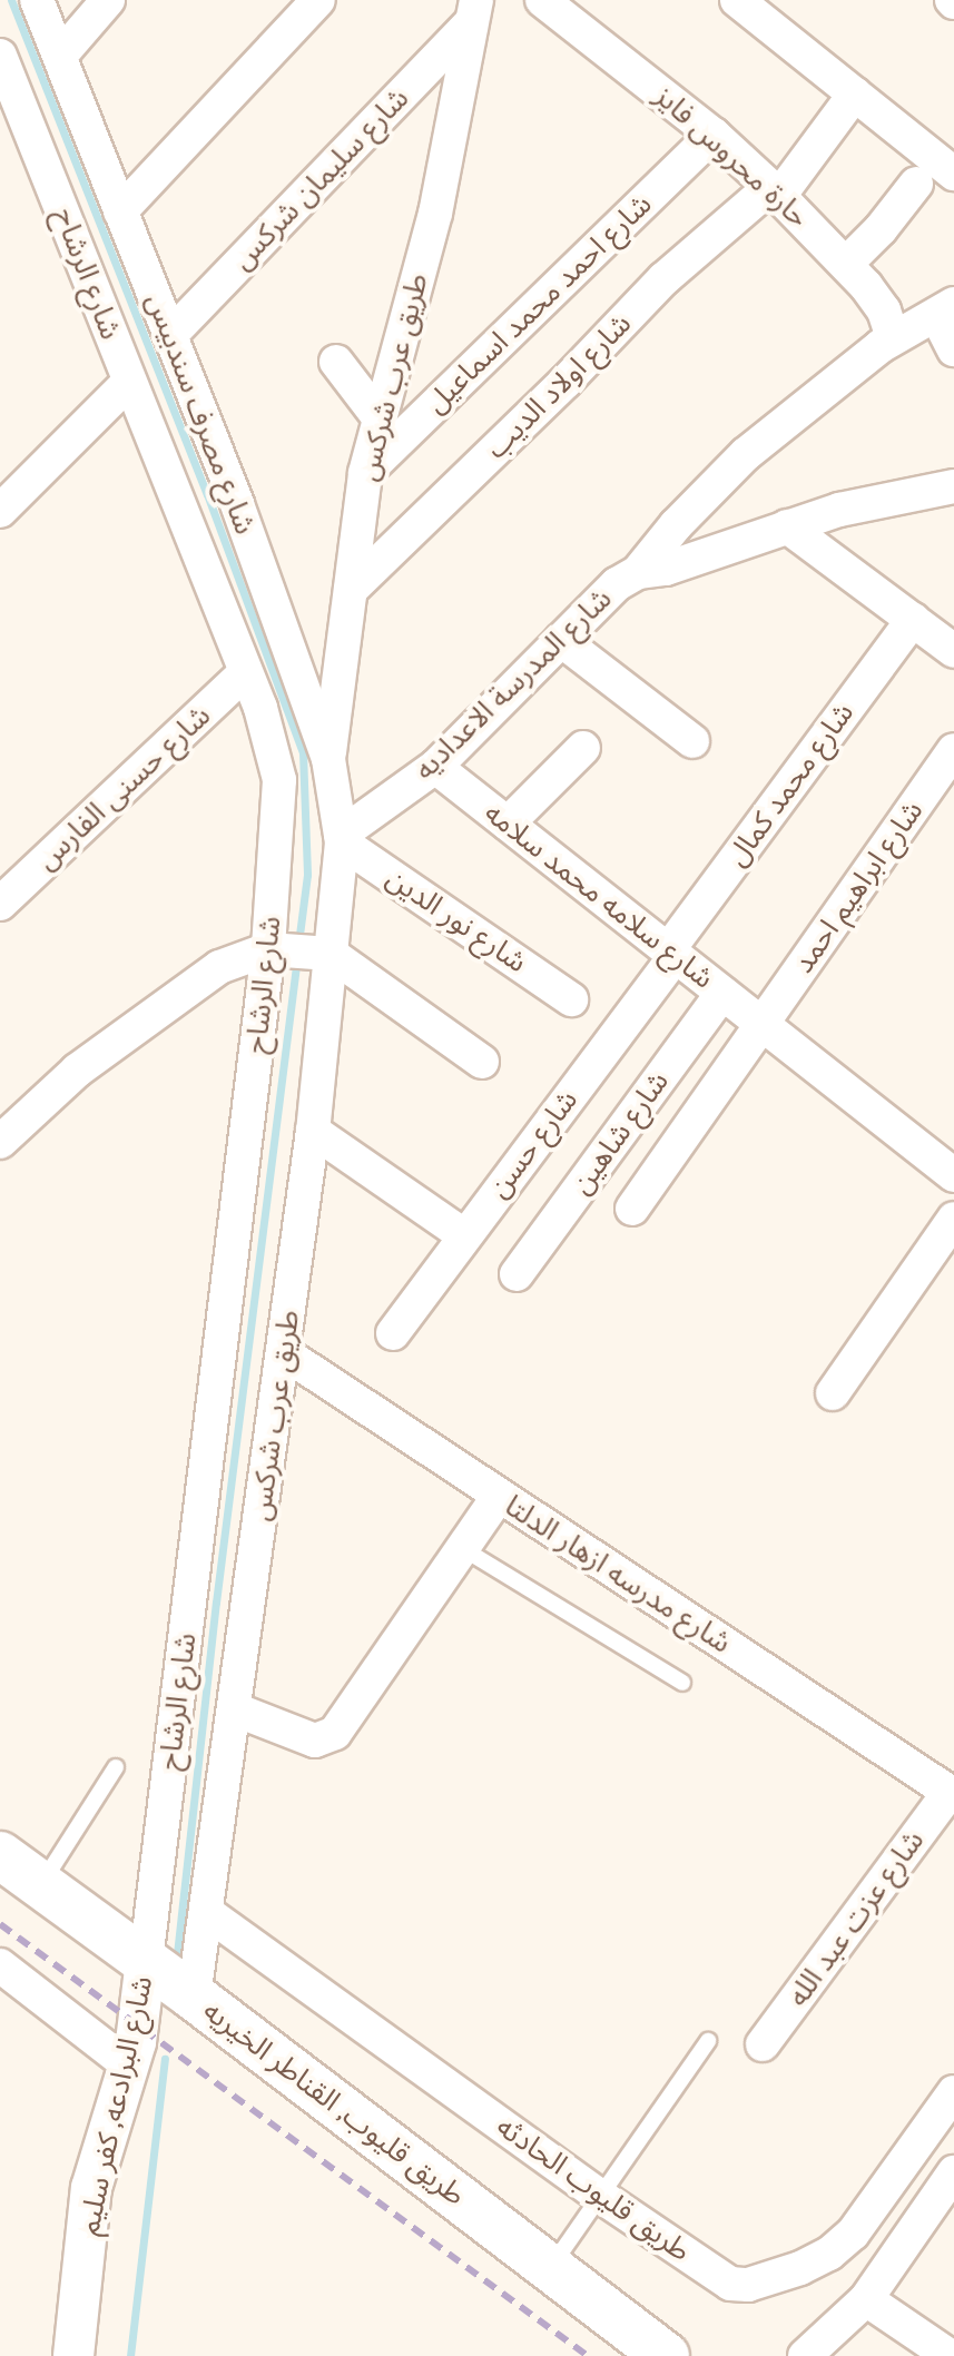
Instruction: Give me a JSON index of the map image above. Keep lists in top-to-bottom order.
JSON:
{
  "streets": {
    "main road": ["طريق قليوب, القناطر الخيريه"],
    "street": [
      "حارة محروس فايز",
      "شارع سليمان شركس",
      "شارع الرشاح",
      "شارع احمد محمد اسماعيل",
      "طريق عرب شركس",
      "شارع اولاد الديب",
      "شارع مصرف سندبيس",
      "شارع المدرسة الاعداديه",
      "شارع محمد كمال",
      "شارع حسنى الفارس",
      "شارع ابراهيم احمد",
      "شارع سلامه محمد سلامه",
      "شارع نور الدين",
      "شارع شاهين",
      "شارع حسن",
      "شارع مدرسه ازهار الدلتا",
      "شارع عزت عبد الله",
      "شارع البرادعه, كفر سليم",
      "طريق قليوب الحادثه"
    ]
  },
  "crossings": [
    ["حارة محروس فايز", "شارع احمد محمد اسماعيل"],
    ["حارة محروس فايز", "شارع اولاد الديب"],
    ["شارع سليمان شركس", "طريق عرب شركس"],
    ["شارع سليمان شركس", "شارع مصرف سندبيس"],
    ["شارع الرشاح", "شارع حسنى الفارس"],
    ["شارع الرشاح", "طريق قليوب, القناطر الخيريه"],
    ["شارع الرشاح", "شارع البرادعه, كفر سليم"],
    ["شارع احمد محمد اسماعيل", "طريق عرب شركس"],
    ["طريق عرب شركس", "شارع اولاد الديب"],
    ["طريق عرب شركس", "شارع مصرف سندبيس"],
    ["طريق عرب شركس", "شارع المدرسة الاعداديه"],
    ["طريق عرب شركس", "شارع نور الدين"],
    ["طريق عرب شركس", "شارع مدرسه ازهار الدلتا"],
    ["طريق عرب شركس", "طريق قليوب, القناطر الخيريه"],
    ["طريق عرب شركس", "طريق قليوب الحادثه"],
    ["شارع مصرف سندبيس", "شارع المدرسة الاعداديه"],
    ["شارع مصرف سندبيس", "شارع نور الدين"],
    ["شارع المدرسة الاعداديه", "شارع سلامه محمد سلامه"],
    ["شارع المدرسة الاعداديه", "شارع نور الدين"],
    ["شارع محمد كمال", "شارع سلامه محمد سلامه"],
    ["شارع محمد كمال", "شارع حسن"],
    ["شارع ابراهيم احمد", "شارع سلامه محمد سلامه"],
    ["شارع سلامه محمد سلامه", "شارع شاهين"],
    ["شارع سلامه محمد سلامه", "شارع حسن"],
    ["شارع مدرسه ازهار الدلتا", "شارع عزت عبد الله"],
    ["طريق قليوب, القناطر الخيريه", "شارع البرادعه, كفر سليم"]
  ]
}
